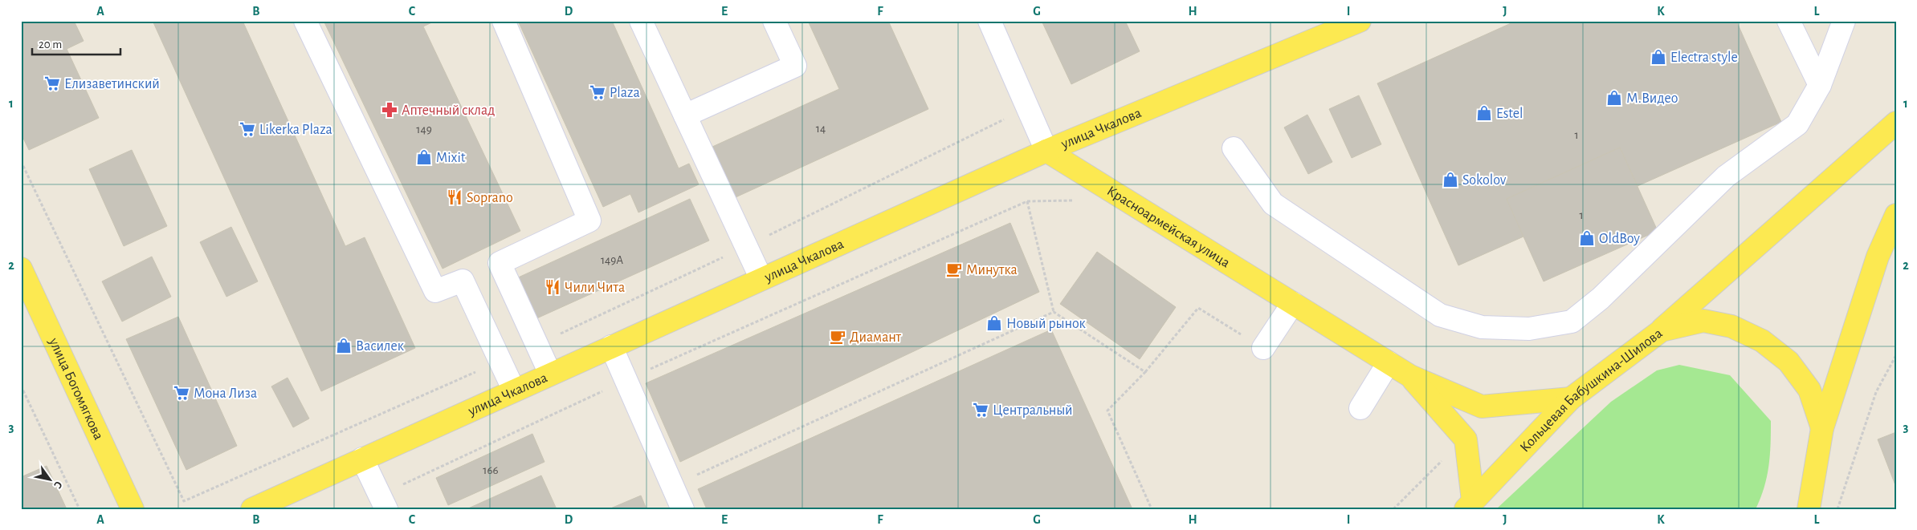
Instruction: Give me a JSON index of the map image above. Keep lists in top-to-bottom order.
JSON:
{
  "streets": {
    "main road": [
      "улица Чкалова",
      "Красноармейская улица",
      "улица Богомягкова",
      "Кольцевая Бабушкина-Шилова"
    ]
  },
  "crossings": [
    ["улица Чкалова", "Красноармейская улица"]
  ],
  "places": {
    "shop": [
      "Electra style",
      "М.Видео",
      "Estel",
      "Mixit",
      "Sokolov",
      "OldBoy",
      "Новый рынок",
      "Василек"
    ],
    "supermarket": [
      "Елизаветинский",
      "Plaza",
      "Likerka Plaza",
      "Мона Лиза",
      "Центральный"
    ],
    "pharmacy": ["Аптечный склад"],
    "restaurant": ["Soprano", "Чили Чита"],
    "cafe": ["Минутка", "Диамант"]
  },
  "house_numbers": [
    "14",
    "149",
    "1",
    "1",
    "149А",
    "166"
  ],
  "scale_bar": "20 m",
  "north": "bottom right",
  "grid": {
    "columns": [
      "A",
      "B",
      "C",
      "D",
      "E",
      "F",
      "G",
      "H",
      "I",
      "J",
      "K",
      "L"
    ],
    "rows": ["1", "2", "3"]
  }
}
